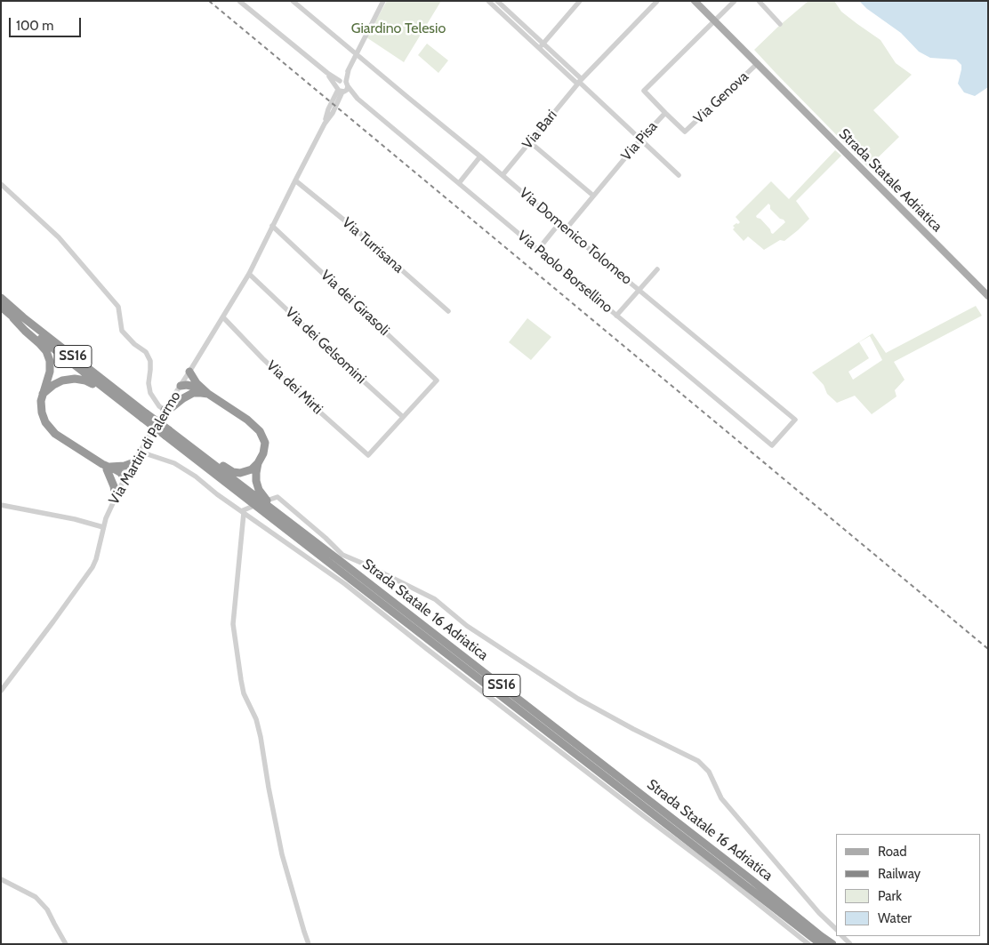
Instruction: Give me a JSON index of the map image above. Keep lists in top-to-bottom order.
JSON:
{
  "streets": {
    "highway": ["SS16", "Strada Statale 16 Adriatica"],
    "main road": ["Strada Statale Adriatica"],
    "street": [
      "Via Genova",
      "Via Bari",
      "Via Pisa",
      "Via Domenico Tolomeo",
      "Via Turrisana",
      "Via Paolo Borsellino",
      "Via dei Girasoli",
      "Via dei Gelsomini",
      "Via dei Mirti",
      "Via Martiri di Palermo"
    ]
  },
  "crossings": [
    ["Via Genova", "Via Pisa"],
    ["Via Genova", "Strada Statale Adriatica"],
    ["Via Bari", "Via Domenico Tolomeo"],
    ["Via Pisa", "Strada Statale Adriatica"],
    ["Via Pisa", "Via Domenico Tolomeo"],
    ["Via Domenico Tolomeo", "Via Paolo Borsellino"],
    ["Via dei Girasoli", "Via dei Gelsomini"],
    ["Via dei Girasoli", "Via dei Mirti"],
    ["Via dei Gelsomini", "Via dei Mirti"],
    ["SS16", "Via Martiri di Palermo"],
    ["SS16", "Strada Statale 16 Adriatica"]
  ],
  "parks": ["Giardino Telesio"],
  "legend": [
    "Road",
    "Railway",
    "Park",
    "Water"
  ],
  "scale_bar": "100 m"
}
